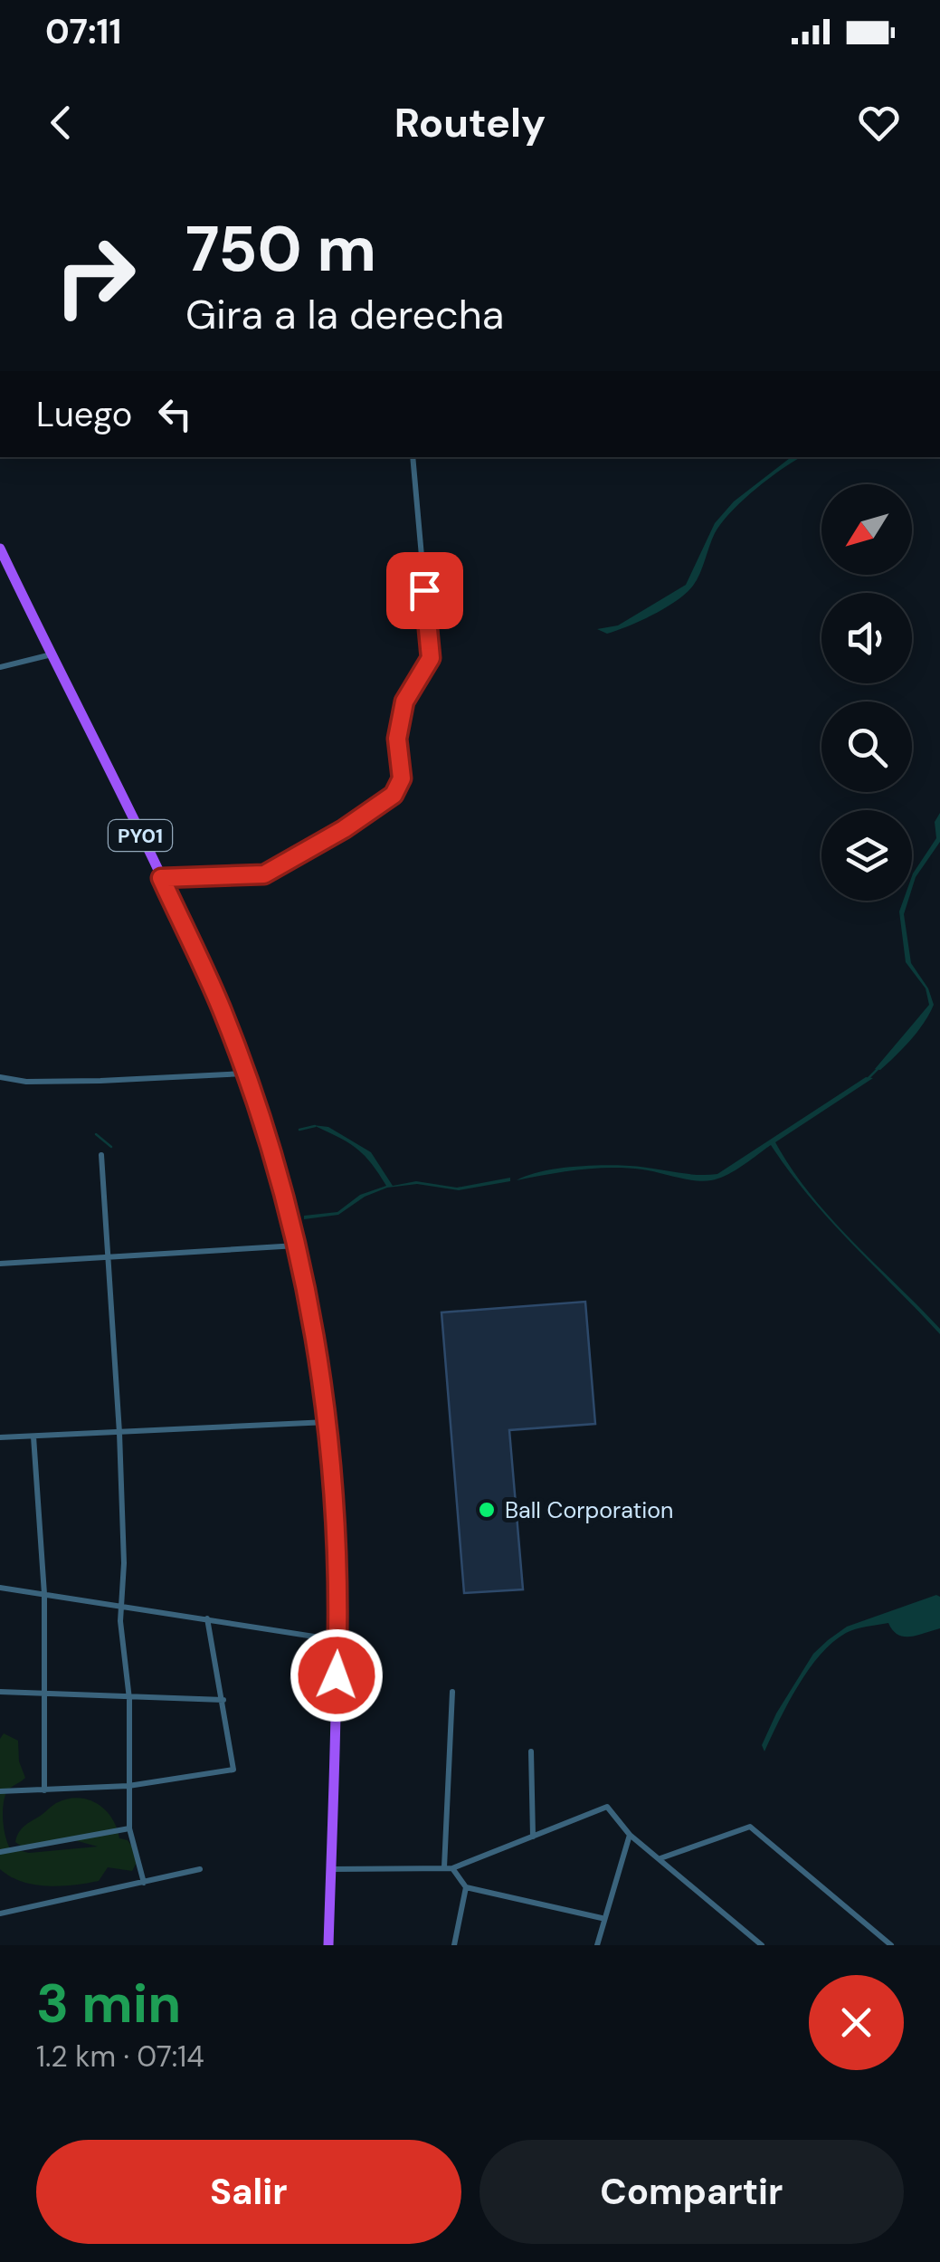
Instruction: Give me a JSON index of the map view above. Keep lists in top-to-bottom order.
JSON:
{
  "streets": {
    "highway": ["PY01"]
  },
  "places": ["Ball Corporation"],
  "north": "bottom left",
  "page": {
    "status": "07:11",
    "header": "Routely",
    "turn": ["750 m", "Gira a la derecha"],
    "then": "Luego",
    "heading": ["3 min", "1.2 km · 07:14"],
    "buttons": ["Salir", "Compartir"]
  }
}
